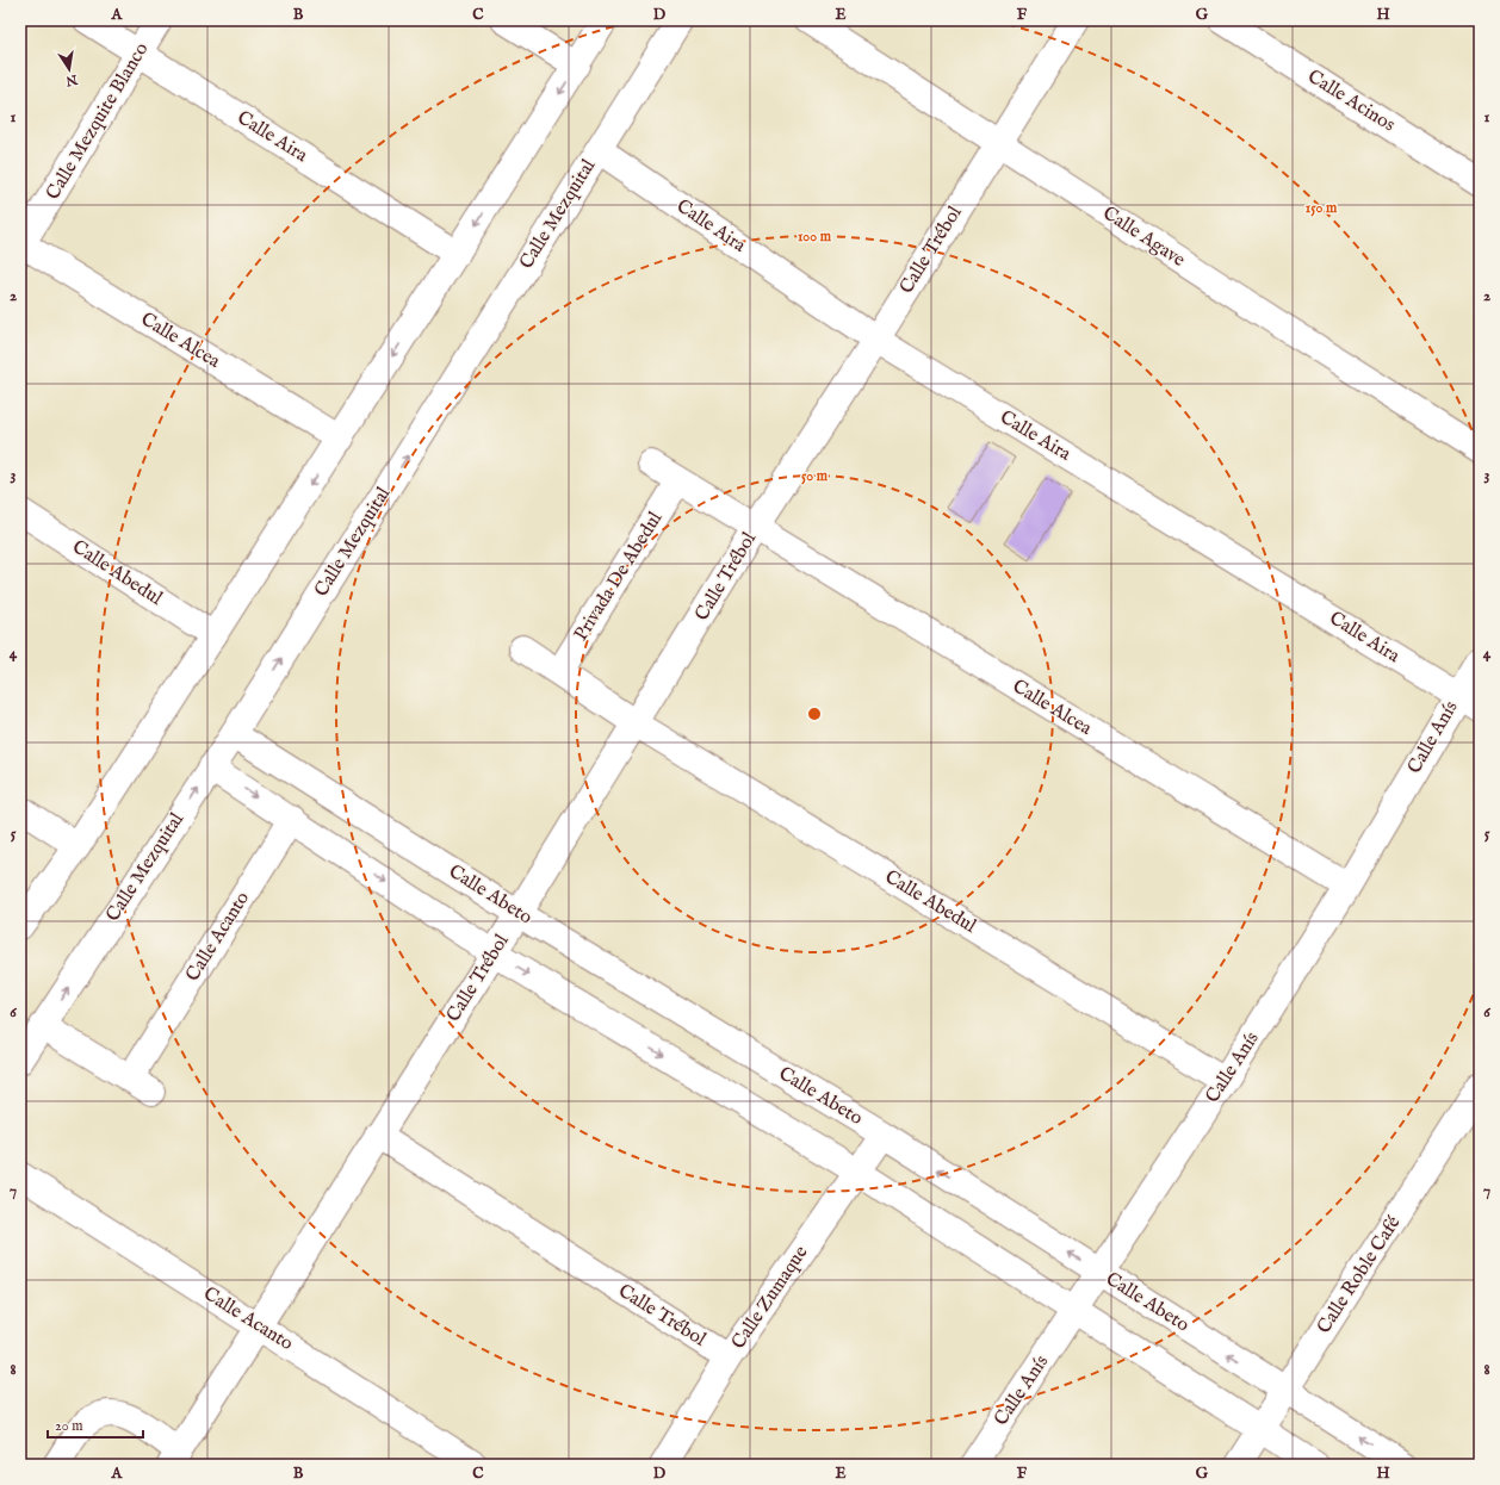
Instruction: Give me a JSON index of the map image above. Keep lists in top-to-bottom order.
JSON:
{
  "streets": {
    "street": [
      "Calle Acinos",
      "Calle Mezquite Blanco",
      "Calle Aira",
      "Calle Mezquital",
      "Calle Agave",
      "Calle Trébol",
      "Calle Alcea",
      "Calle Abedul",
      "Privada De Abedul",
      "Calle Anís",
      "Calle Abeto",
      "Calle Acanto",
      "Calle Roble Café",
      "Calle Zumaque"
    ]
  },
  "crossings": [
    ["Calle Mezquite Blanco", "Calle Aira"],
    ["Calle Mezquite Blanco", "Calle Alcea"],
    ["Calle Aira", "Calle Mezquital"],
    ["Calle Aira", "Calle Trébol"],
    ["Calle Aira", "Calle Anís"],
    ["Calle Mezquital", "Calle Abeto"],
    ["Calle Mezquital", "Calle Acanto"],
    ["Calle Agave", "Calle Trébol"],
    ["Calle Trébol", "Calle Alcea"],
    ["Calle Trébol", "Calle Abedul"],
    ["Calle Trébol", "Calle Abeto"],
    ["Calle Trébol", "Calle Acanto"],
    ["Calle Trébol", "Calle Zumaque"],
    ["Calle Alcea", "Calle Anís"],
    ["Calle Abedul", "Calle Anís"],
    ["Calle Anís", "Calle Abeto"],
    ["Calle Abeto", "Calle Roble Café"],
    ["Calle Abeto", "Calle Zumaque"]
  ],
  "scale_bar": "20 m",
  "north": "bottom",
  "grid": {
    "columns": [
      "A",
      "B",
      "C",
      "D",
      "E",
      "F",
      "G",
      "H"
    ],
    "rows": [
      "1",
      "2",
      "3",
      "4",
      "5",
      "6",
      "7",
      "8"
    ]
  },
  "rings": ["150 m", "100 m", "50 m"]
}
